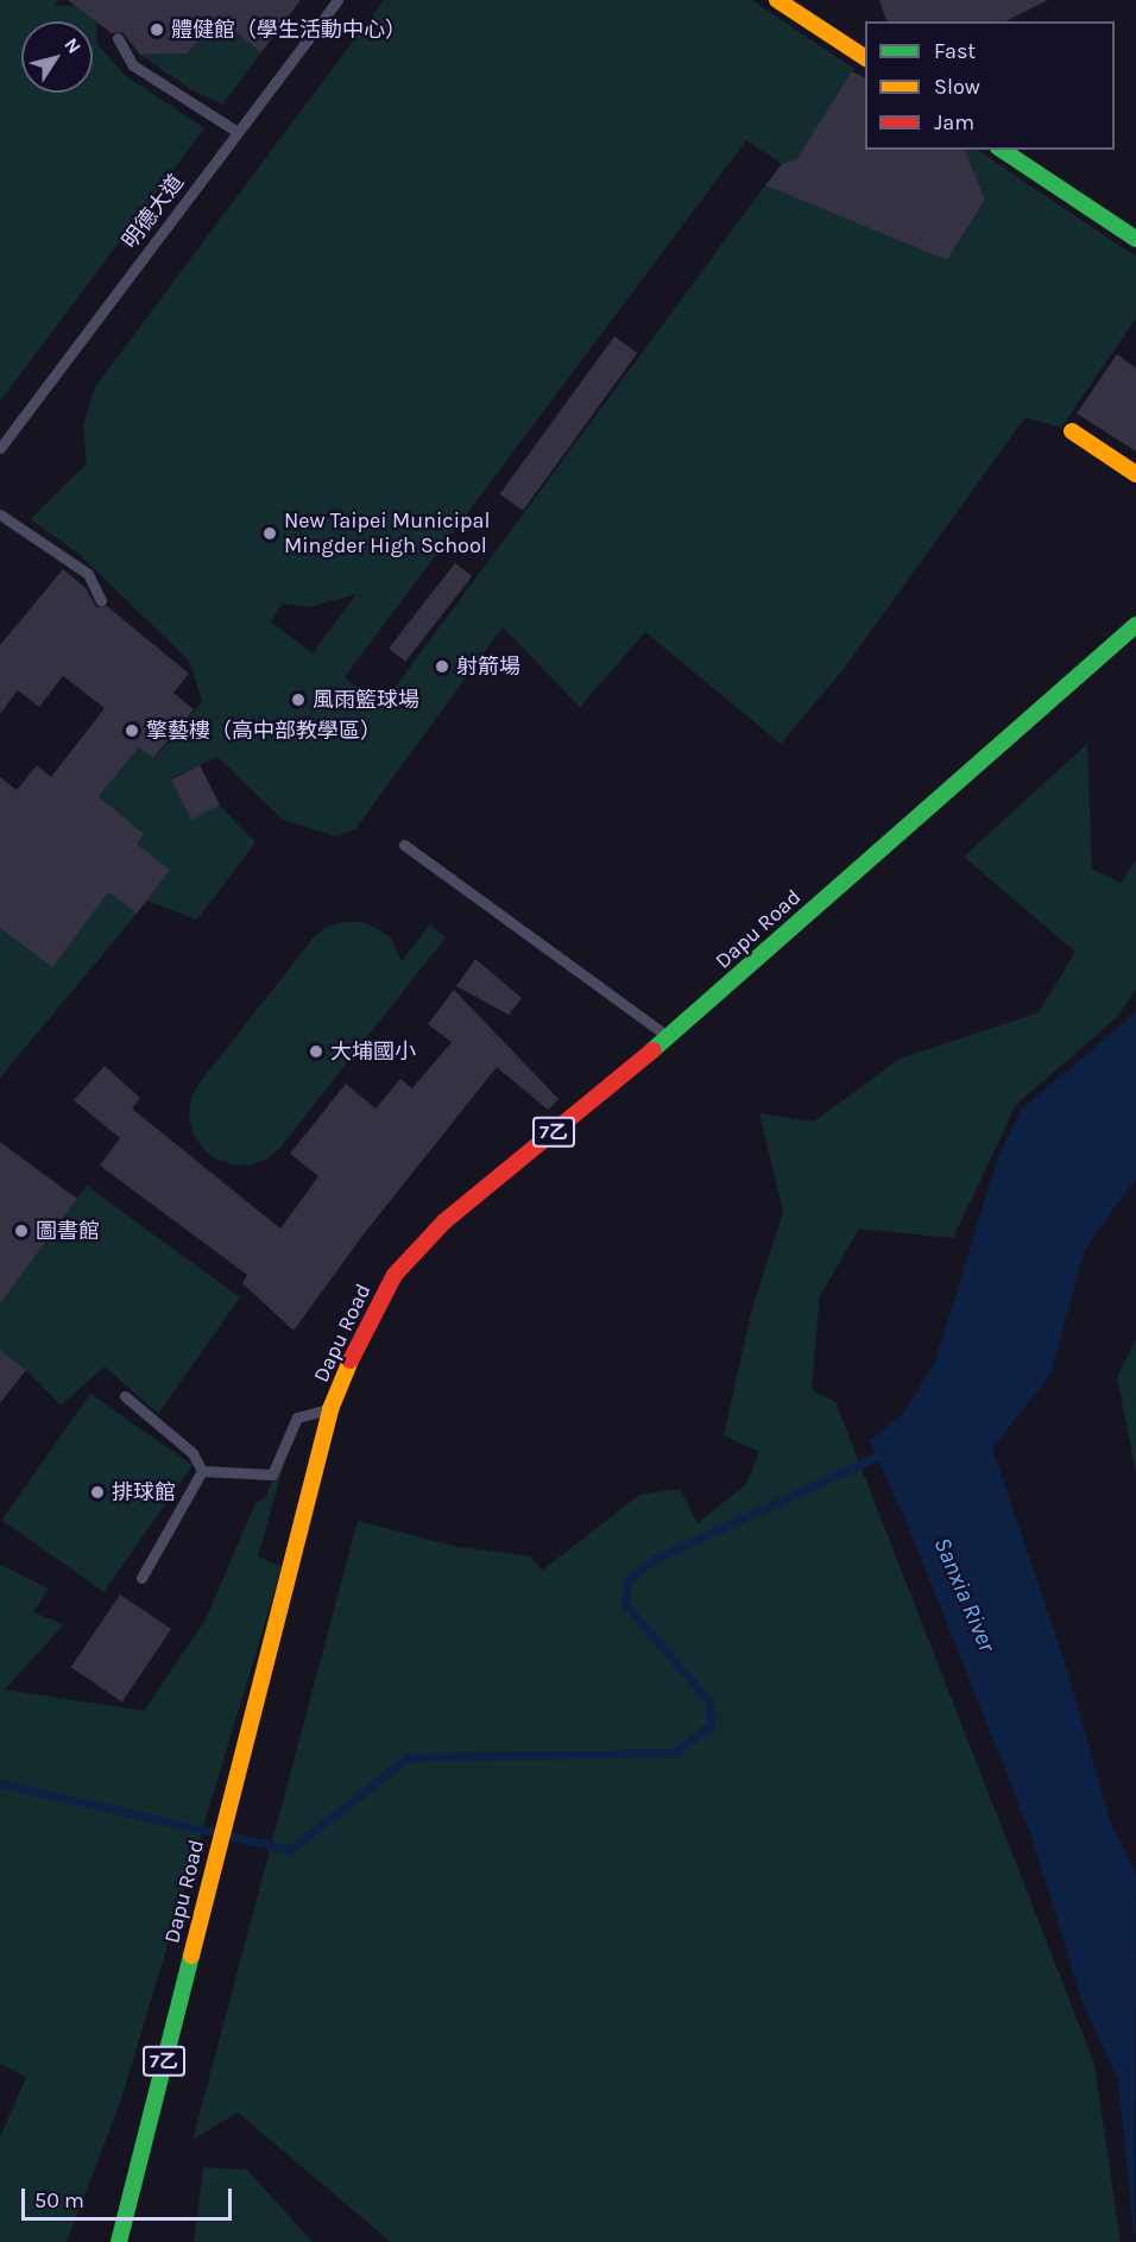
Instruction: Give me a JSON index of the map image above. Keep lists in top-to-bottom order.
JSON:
{
  "streets": {
    "main road": ["Dapu Road", "7乙"],
    "lane": ["明德大道"]
  },
  "water": ["Sanxia River"],
  "places": [
    "體健館（學生活動中心）",
    "New Taipei Municipal Mingder High School",
    "射箭場",
    "風雨籃球場",
    "擎藝樓（高中部教學區）",
    "大埔國小",
    "圖書館",
    "排球館"
  ],
  "legend": ["Fast", "Slow", "Jam"],
  "scale_bar": "50 m",
  "north": "top right"
}
